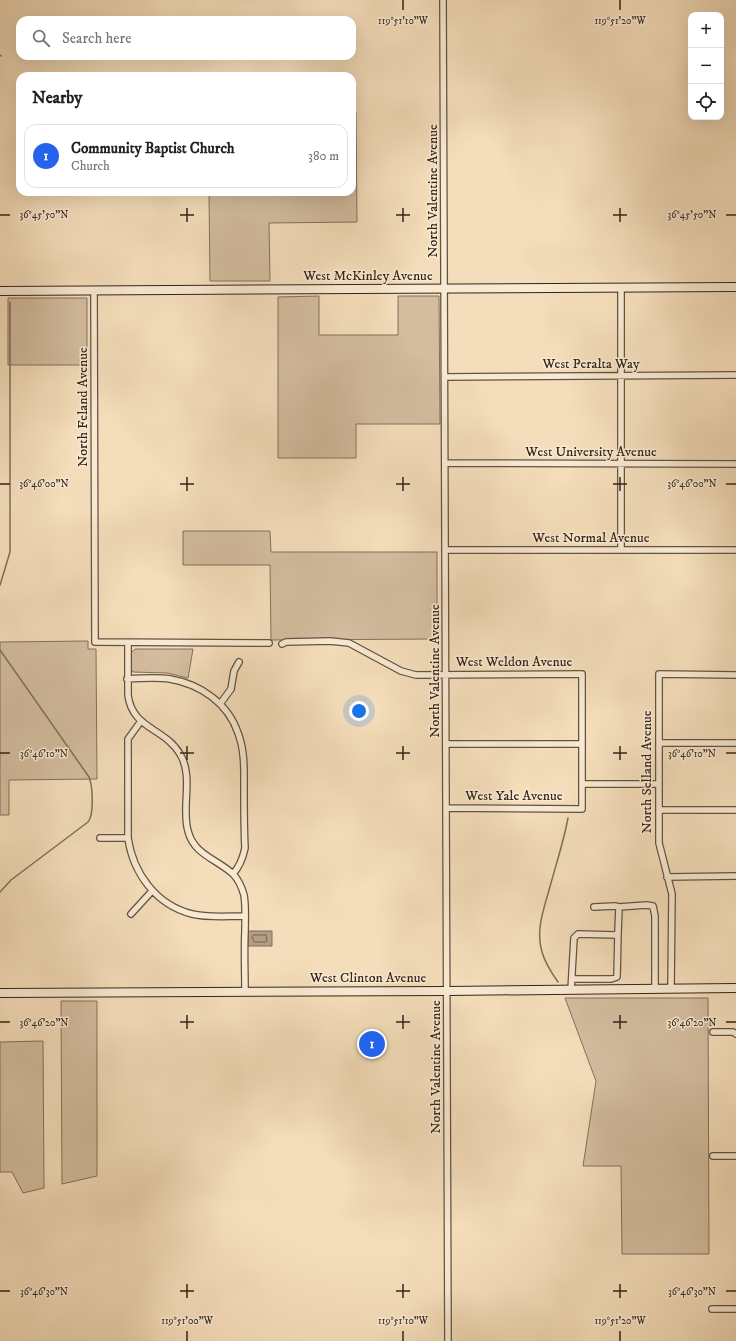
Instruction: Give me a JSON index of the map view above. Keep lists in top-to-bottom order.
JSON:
{
  "streets": {
    "main road": ["West McKinley Avenue", "West Clinton Avenue"],
    "street": [
      "North Valentine Avenue",
      "West Peralta Way",
      "North Feland Avenue",
      "West University Avenue",
      "West Normal Avenue",
      "West Weldon Avenue",
      "North Selland Avenue",
      "West Yale Avenue"
    ]
  },
  "crossings": [
    ["North Valentine Avenue", "West McKinley Avenue"],
    ["North Valentine Avenue", "West Peralta Way"],
    ["North Valentine Avenue", "West University Avenue"],
    ["North Valentine Avenue", "West Normal Avenue"],
    ["North Valentine Avenue", "West Weldon Avenue"],
    ["North Valentine Avenue", "West Yale Avenue"],
    ["North Valentine Avenue", "West Clinton Avenue"],
    ["West McKinley Avenue", "North Feland Avenue"],
    ["North Selland Avenue", "West Yale Avenue"],
    ["North Selland Avenue", "West Clinton Avenue"]
  ],
  "page": {
    "map_buttons": ["+", "−"],
    "search": "Search here",
    "heading": "Nearby",
    "list": [
      {
        "mark": "1",
        "name": "Community Baptist Church",
        "note": "Church",
        "value": "380 m"
      }
    ],
    "pins": "1"
  },
  "coordinates": [
    "119°51'10\"W",
    "119°51'20\"W",
    "36°45'50\"N",
    "36°46'00\"N",
    "36°46'10\"N",
    "36°46'20\"N",
    "36°46'30\"N",
    "119°51'00\"W"
  ]
}
